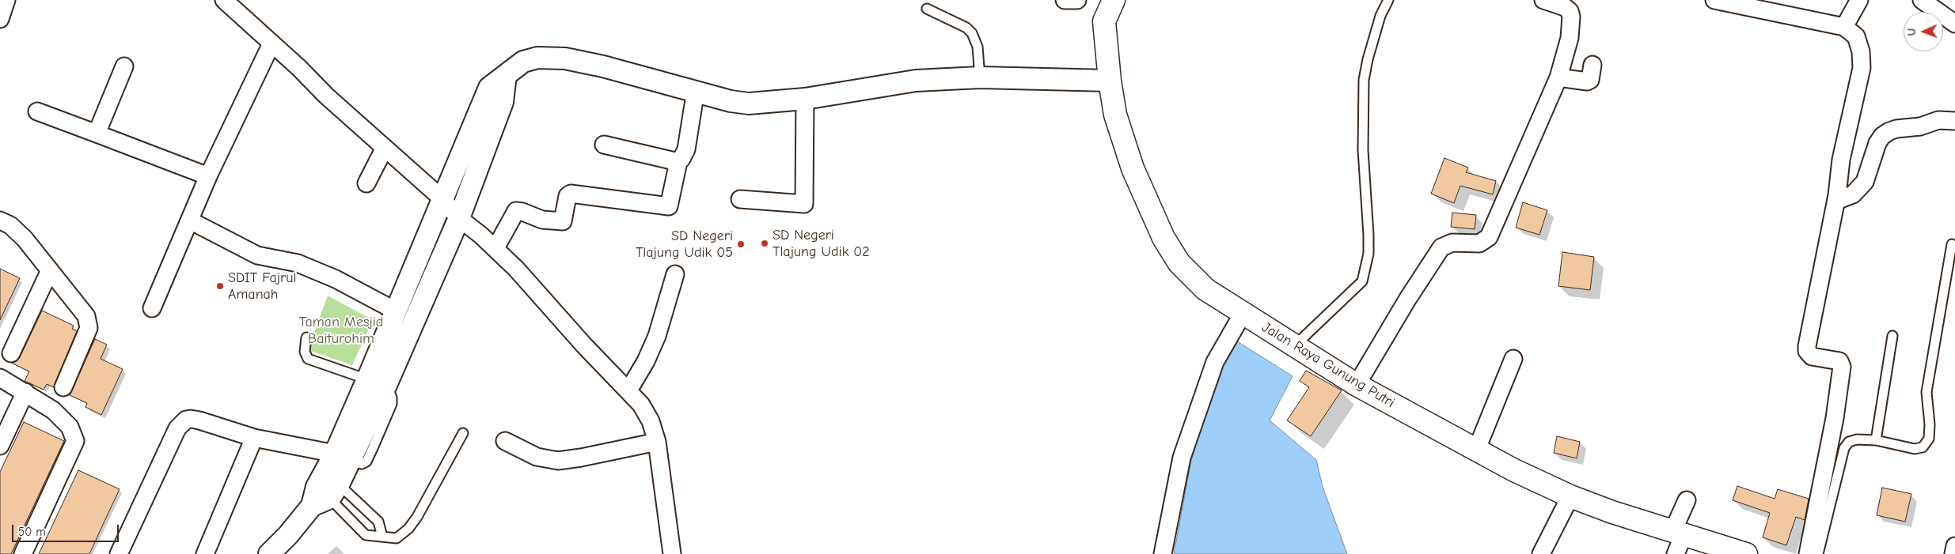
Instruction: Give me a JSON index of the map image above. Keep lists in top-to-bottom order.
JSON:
{
  "streets": {
    "main road": ["Jalan Raya Gunung Putri"]
  },
  "parks": ["Taman Mesjid Baiturohim"],
  "places": ["SD Negeri Tlajung Udik 02", "SD Negeri Tlajung Udik 05", "SDIT Fajrul Amanah"],
  "scale_bar": "50 m",
  "north": "left"
}
